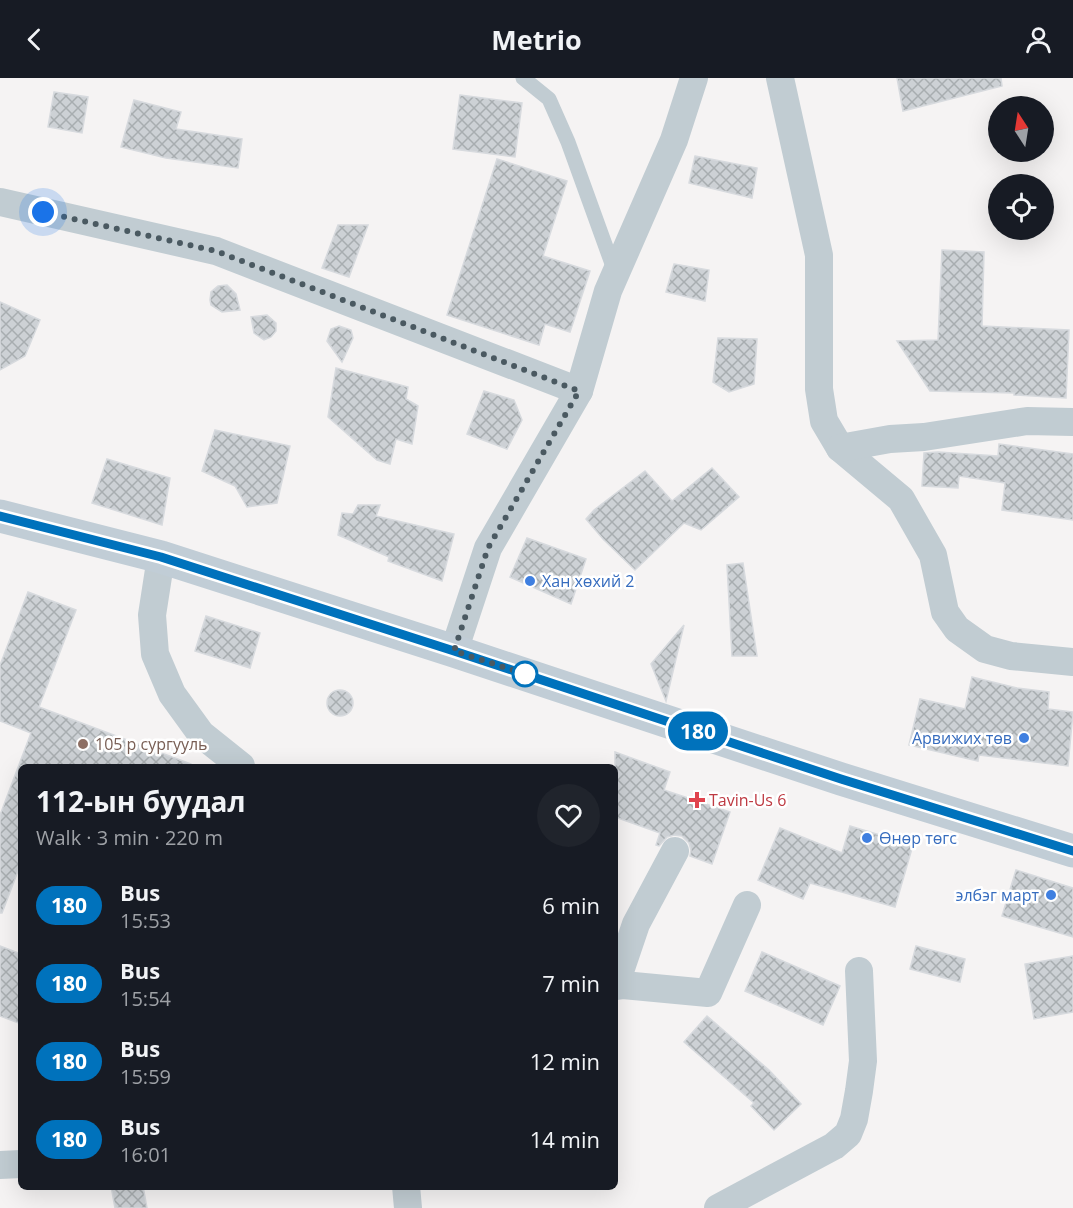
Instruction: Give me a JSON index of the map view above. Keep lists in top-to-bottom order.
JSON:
{
  "places": {
    "other": [
      "Хан хөхий 2",
      "Арвижих төв",
      "105 р сургууль",
      "Өнөр төгс",
      "элбэг март"
    ],
    "health": ["Tavin-Us 6"]
  },
  "lines": ["bus line 180"],
  "north": "top",
  "page": {
    "header": "Metrio",
    "on_map": "180",
    "heading": ["112-ын буудал", "Walk · 3 min · 220 m"],
    "list": [
      {
        "mark": "180",
        "name": "Bus",
        "note": "15:53",
        "value": "6 min"
      },
      {
        "mark": "180",
        "name": "Bus",
        "note": "15:54",
        "value": "7 min"
      },
      {
        "mark": "180",
        "name": "Bus",
        "note": "15:59",
        "value": "12 min"
      },
      {
        "mark": "180",
        "name": "Bus",
        "note": "16:01",
        "value": "14 min"
      }
    ]
  }
}
